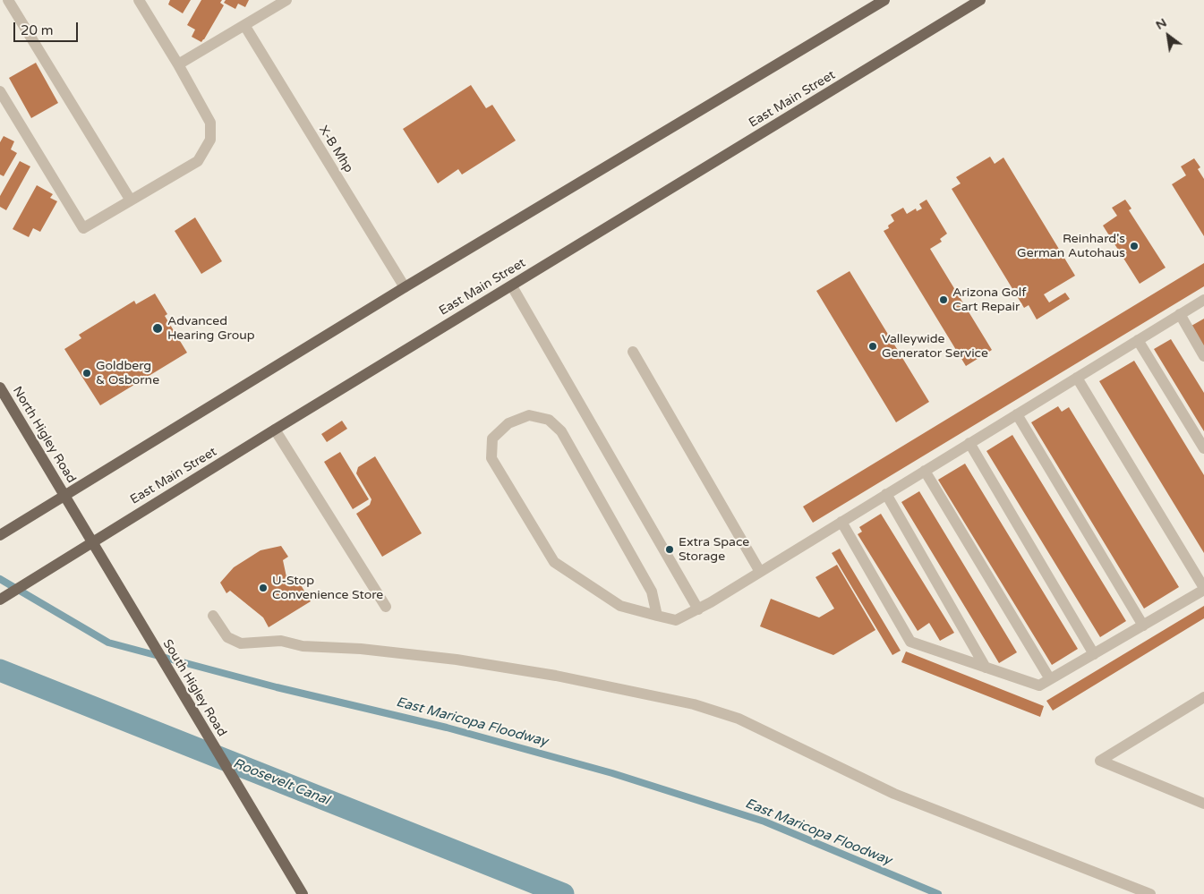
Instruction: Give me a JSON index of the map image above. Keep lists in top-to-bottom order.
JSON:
{
  "streets": {
    "main road": ["East Main Street", "North Higley Road", "South Higley Road"],
    "lane": ["X-B Mhp"]
  },
  "crossings": [
    ["East Main Street", "South Higley Road"],
    ["North Higley Road", "South Higley Road"]
  ],
  "water": ["East Maricopa Floodway", "Roosevelt Canal"],
  "places": [
    "Reinhard's German Autohaus",
    "Arizona Golf Cart Repair",
    "Advanced Hearing Group",
    "Valleywide Generator Service",
    "Goldberg & Osborne",
    "Extra Space Storage",
    "U-Stop Convenience Store"
  ],
  "scale_bar": "20 m",
  "north": "top left"
}
